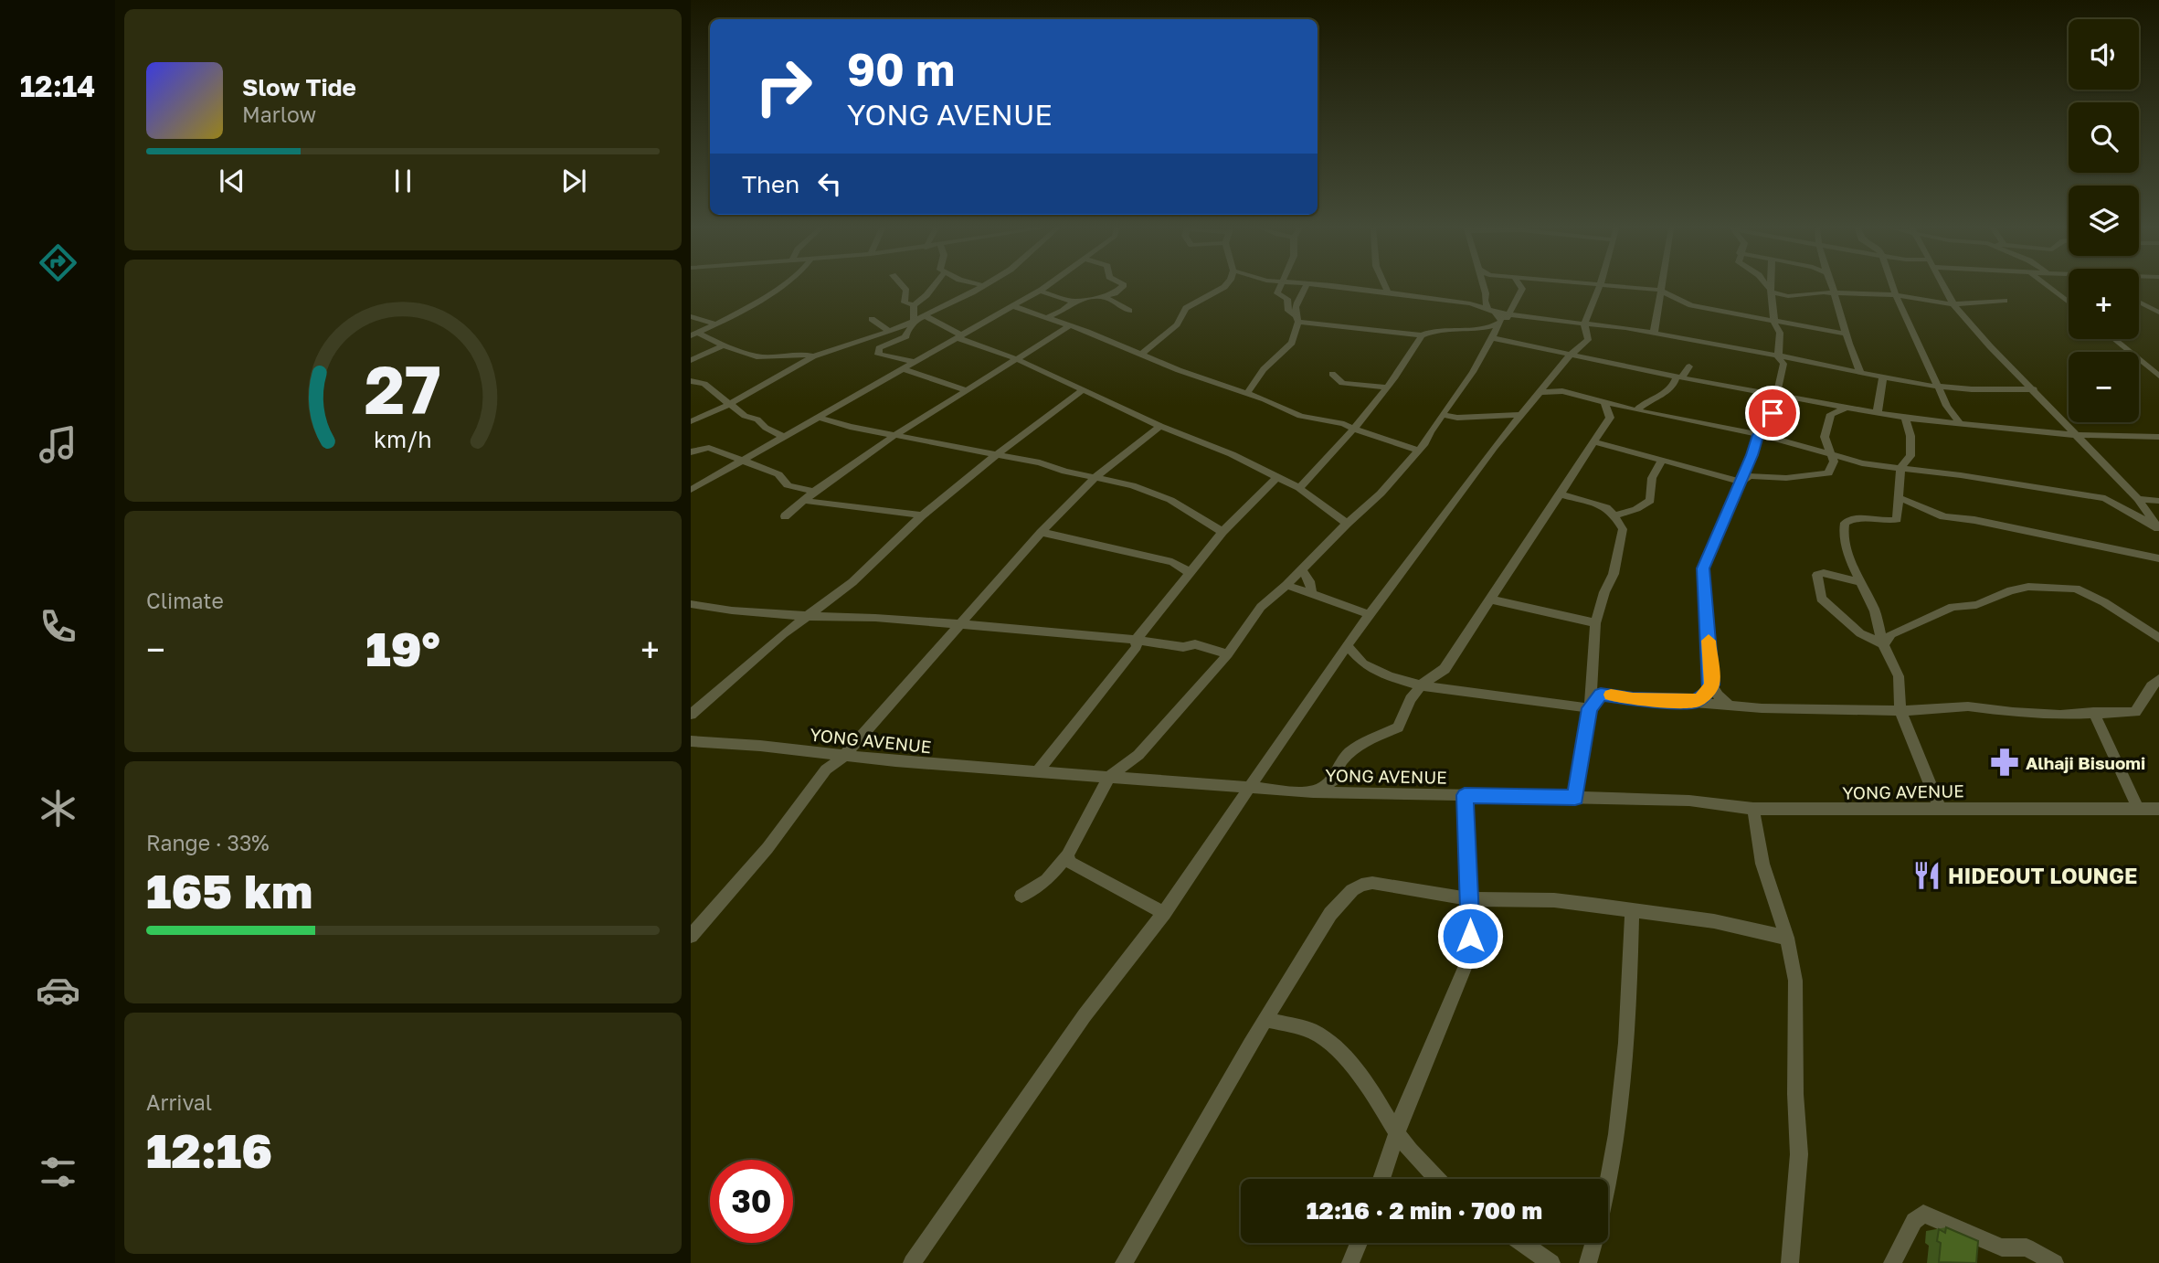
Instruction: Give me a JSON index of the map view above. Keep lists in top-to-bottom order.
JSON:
{
  "streets": {
    "street": ["YONG AVENUE"]
  },
  "places": {
    "pharmacy": ["Alhaji Bisuomi"],
    "restaurant": ["HIDEOUT LOUNGE"]
  },
  "page": {
    "tabs": "12:14",
    "map_buttons": ["+", "−"],
    "turn": ["90 m", "YONG AVENUE"],
    "song": ["Slow Tide", "Marlow"],
    "then": "Then",
    "tile": [
      "Climate",
      ["Range · 33%", "165 km"],
      ["Arrival", "12:16"]
    ],
    "heat": ["−", "19°", "+"],
    "limit": "30",
    "trip": "12:16 · 2 min · 700 m",
    "gauge": ["27", "km/h"]
  }
}
